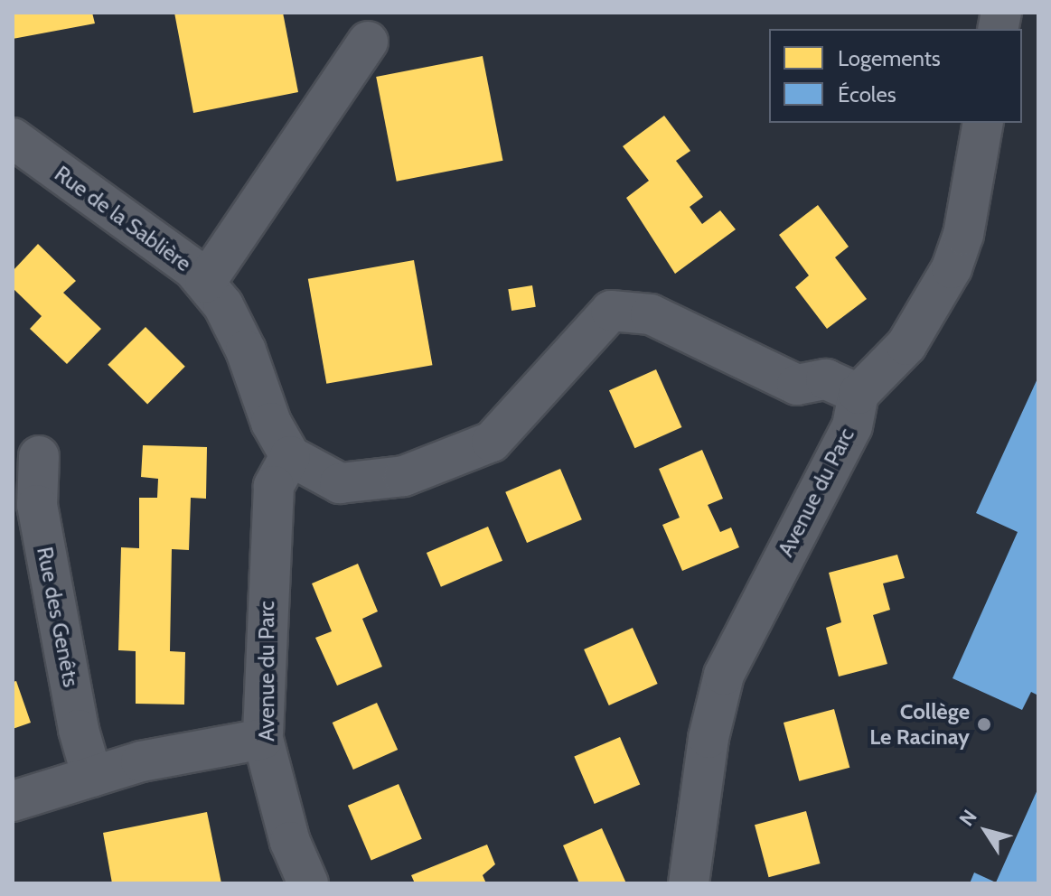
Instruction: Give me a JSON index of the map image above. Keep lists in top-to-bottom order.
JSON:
{
  "streets": {
    "street": ["Rue de la Sablière", "Avenue du Parc", "Rue des Genêts"]
  },
  "crossings": [
    ["Rue de la Sablière", "Avenue du Parc"]
  ],
  "places": ["Collège Le Racinay"],
  "legend": ["Logements", "Écoles"],
  "north": "top left"
}
